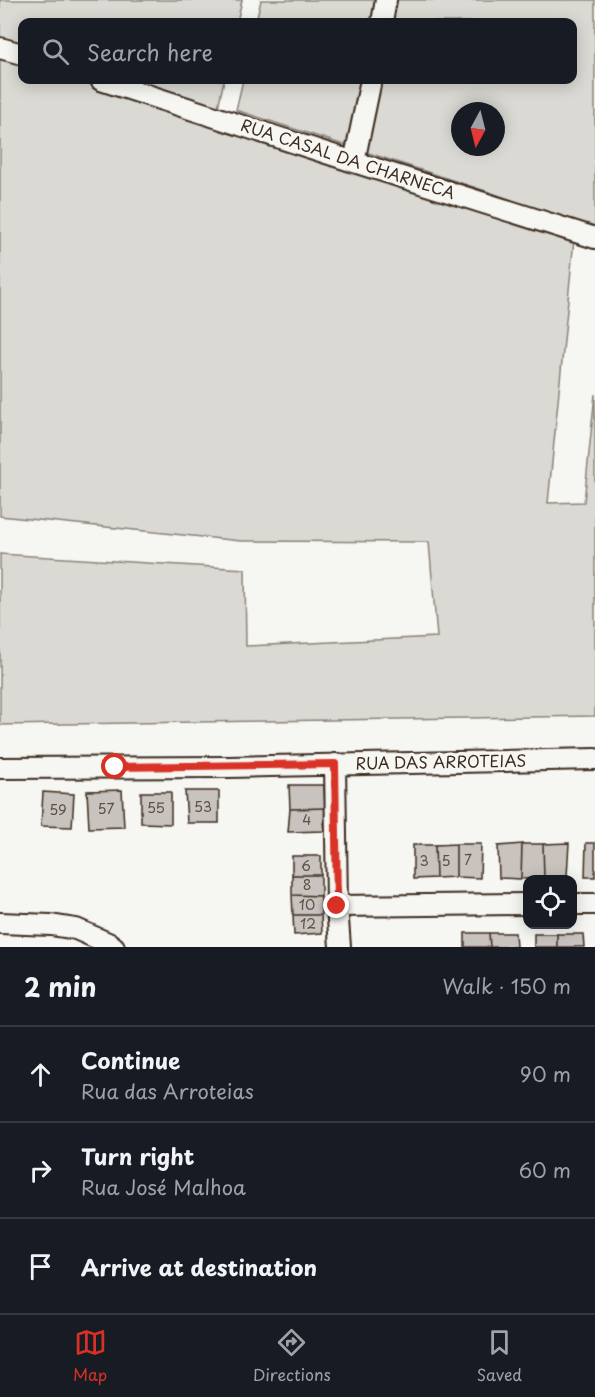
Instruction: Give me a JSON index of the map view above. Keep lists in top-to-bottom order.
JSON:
{
  "streets": {
    "street": ["RUA CASAL DA CHARNECA", "RUA DAS ARROTEIAS"]
  },
  "house_numbers": [
    "53",
    "55",
    "57",
    "59",
    "4",
    "7",
    "3",
    "5",
    "6",
    "8",
    "10",
    "12"
  ],
  "north": "bottom",
  "page": {
    "search": "Search here",
    "heading": ["2 min", "Walk · 150 m"],
    "list": [
      ["Continue", "Rua das Arroteias", "90 m"],
      ["Turn right", "Rua José Malhoa", "60 m"],
      "Arrive at destination"
    ],
    "nav": ["Map", "Directions", "Saved"]
  }
}
